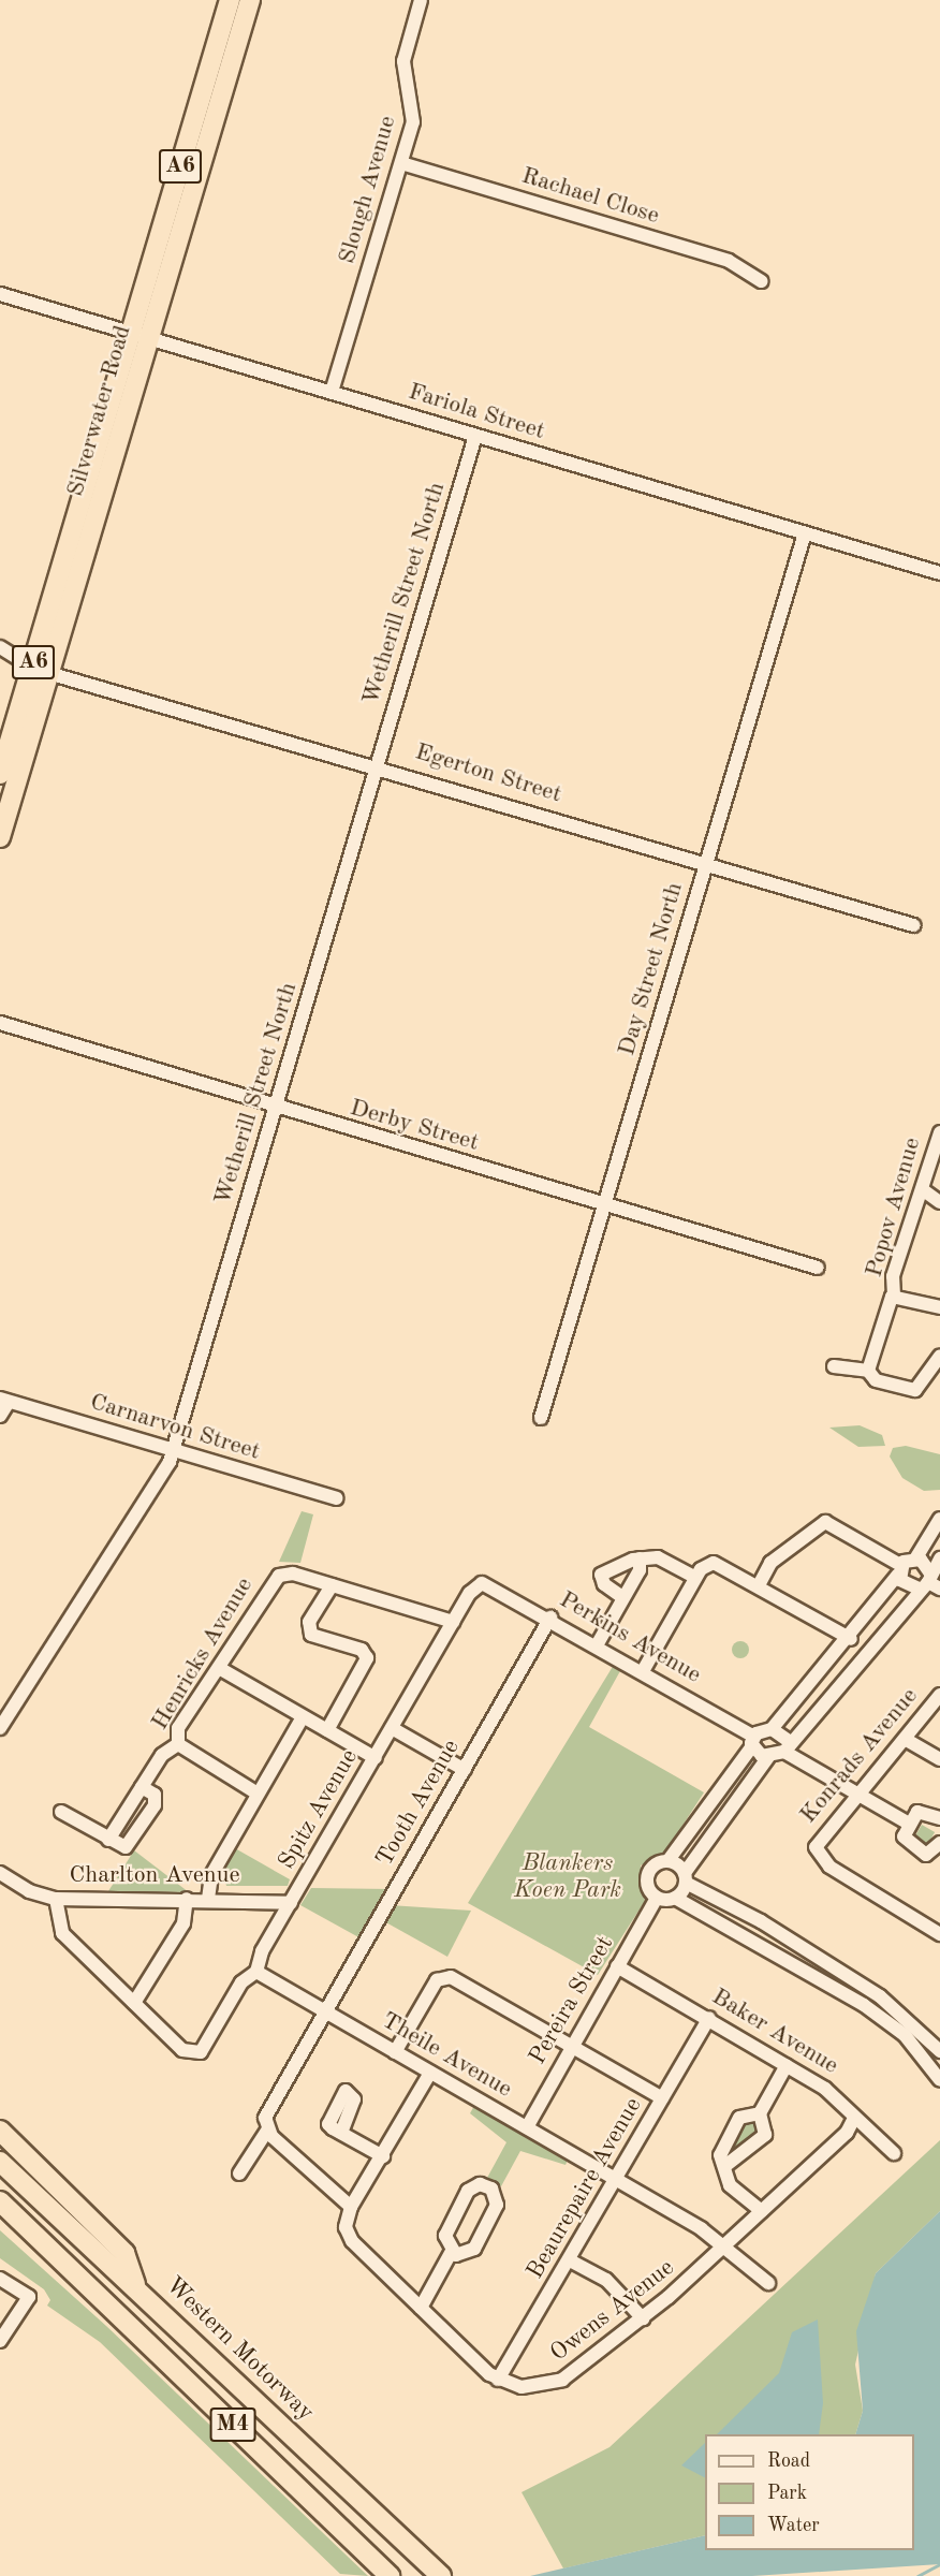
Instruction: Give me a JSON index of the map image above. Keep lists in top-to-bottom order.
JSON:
{
  "streets": {
    "highway": [
      "A6",
      "Silverwater Road",
      "Western Motorway",
      "M4"
    ],
    "street": [
      "Slough Avenue",
      "Rachael Close",
      "Fariola Street",
      "Wetherill Street North",
      "Egerton Street",
      "Day Street North",
      "Derby Street",
      "Popov Avenue",
      "Carnarvon Street",
      "Perkins Avenue",
      "Henricks Avenue",
      "Konrads Avenue",
      "Tooth Avenue",
      "Spitz Avenue",
      "Charlton Avenue",
      "Pereira Street",
      "Baker Avenue",
      "Theile Avenue",
      "Beaurepaire Avenue",
      "Owens Avenue"
    ]
  },
  "crossings": [
    ["Slough Avenue", "Rachael Close"],
    ["Slough Avenue", "Fariola Street"],
    ["Silverwater Road", "Fariola Street"],
    ["Silverwater Road", "Egerton Street"],
    ["Fariola Street", "Wetherill Street North"],
    ["Fariola Street", "Day Street North"],
    ["Wetherill Street North", "Egerton Street"],
    ["Wetherill Street North", "Derby Street"],
    ["Wetherill Street North", "Carnarvon Street"],
    ["Egerton Street", "Day Street North"],
    ["Day Street North", "Derby Street"],
    ["Perkins Avenue", "Tooth Avenue"],
    ["Perkins Avenue", "Spitz Avenue"],
    ["Tooth Avenue", "Theile Avenue"],
    ["Spitz Avenue", "Charlton Avenue"],
    ["Spitz Avenue", "Theile Avenue"],
    ["Pereira Street", "Baker Avenue"],
    ["Pereira Street", "Theile Avenue"],
    ["Baker Avenue", "Beaurepaire Avenue"],
    ["Baker Avenue", "Owens Avenue"],
    ["Theile Avenue", "Beaurepaire Avenue"],
    ["Theile Avenue", "Owens Avenue"],
    ["Beaurepaire Avenue", "Owens Avenue"]
  ],
  "parks": ["Blankers Koen Park"],
  "legend": ["Road", "Park", "Water"]
}
